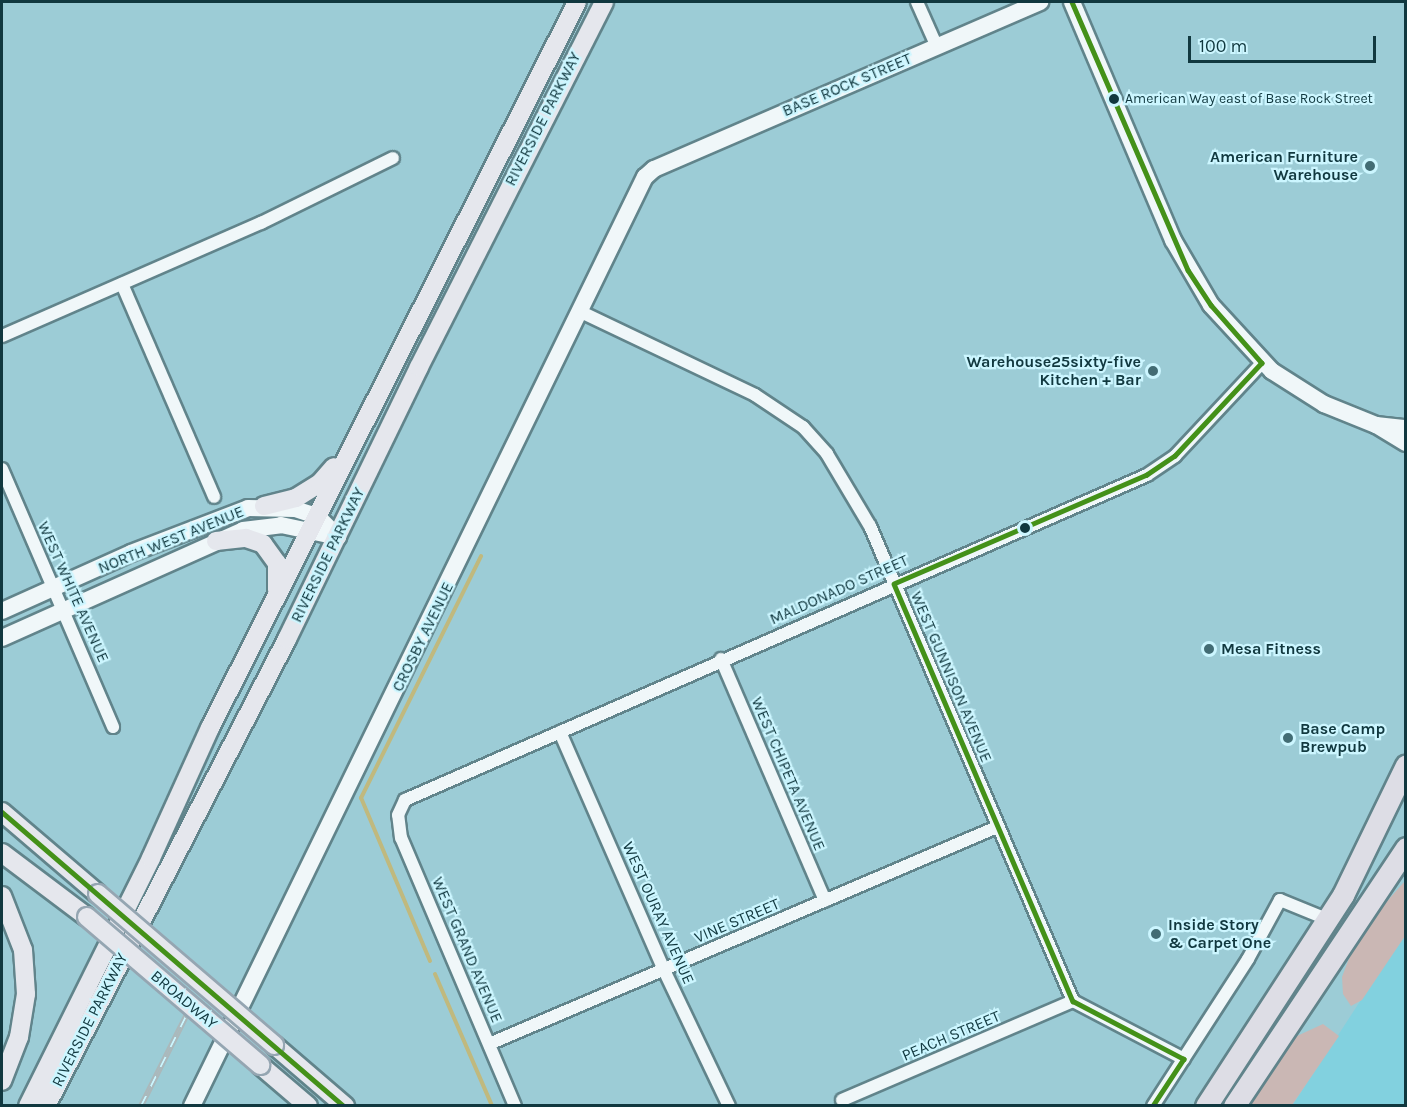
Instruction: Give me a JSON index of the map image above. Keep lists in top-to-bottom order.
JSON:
{
  "streets": {
    "main road": ["RIVERSIDE PARKWAY", "BROADWAY"],
    "street": [
      "BASE ROCK STREET",
      "NORTH WEST AVENUE",
      "MALDONADO STREET",
      "WEST WHITE AVENUE",
      "CROSBY AVENUE",
      "WEST GUNNISON AVENUE",
      "WEST CHIPETA AVENUE",
      "WEST OURAY AVENUE",
      "VINE STREET",
      "WEST GRAND AVENUE",
      "PEACH STREET"
    ]
  },
  "crossings": [
    ["BASE ROCK STREET", "CROSBY AVENUE"],
    ["RIVERSIDE PARKWAY", "NORTH WEST AVENUE"],
    ["NORTH WEST AVENUE", "WEST WHITE AVENUE"],
    ["MALDONADO STREET", "WEST GUNNISON AVENUE"],
    ["MALDONADO STREET", "WEST CHIPETA AVENUE"],
    ["MALDONADO STREET", "WEST OURAY AVENUE"],
    ["MALDONADO STREET", "WEST GRAND AVENUE"],
    ["CROSBY AVENUE", "WEST GUNNISON AVENUE"],
    ["WEST GUNNISON AVENUE", "VINE STREET"],
    ["WEST GUNNISON AVENUE", "PEACH STREET"],
    ["WEST CHIPETA AVENUE", "VINE STREET"],
    ["WEST OURAY AVENUE", "VINE STREET"],
    ["VINE STREET", "WEST GRAND AVENUE"]
  ],
  "places": [
    "American Way east of Base Rock Street",
    "American Furniture Warehouse",
    "Warehouse25sixty-five Kitchen + Bar",
    "Mesa Fitness",
    "Base Camp Brewpub",
    "Inside Story & Carpet One"
  ],
  "scale_bar": "100 m"
}
